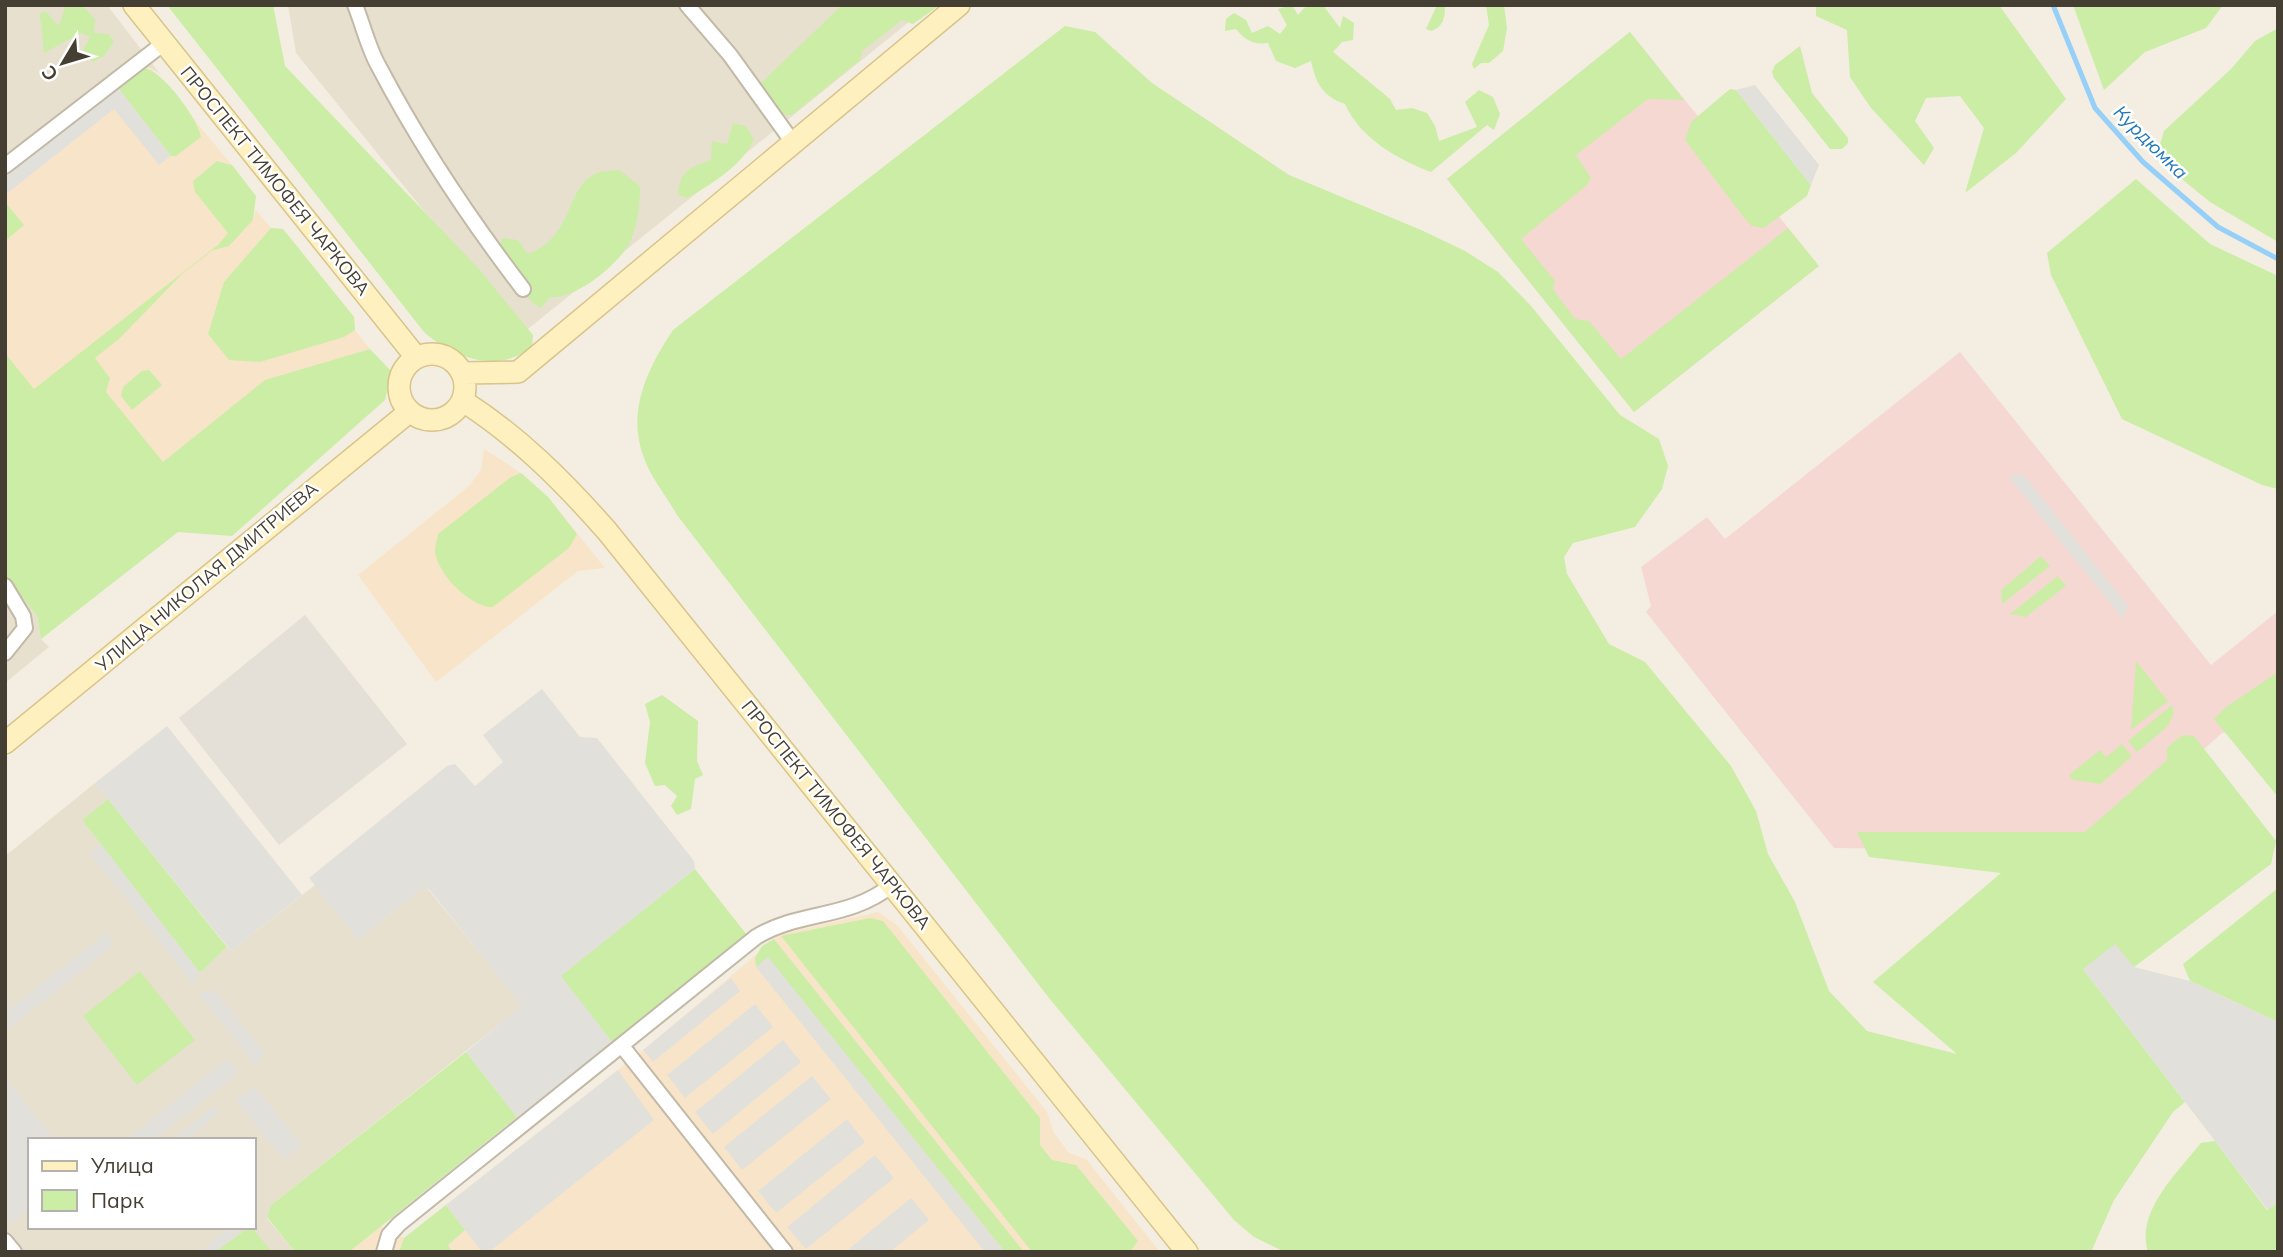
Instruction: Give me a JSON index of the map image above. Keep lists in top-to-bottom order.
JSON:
{
  "streets": {
    "main road": ["ПРОСПЕКТ ТИМОФЕЯ ЧАРКОВА", "УЛИЦА НИКОЛАЯ ДМИТРИЕВА"]
  },
  "crossings": [
    ["ПРОСПЕКТ ТИМОФЕЯ ЧАРКОВА", "УЛИЦА НИКОЛАЯ ДМИТРИЕВА"]
  ],
  "water": ["Курдюмка"],
  "legend": ["Улица", "Парк"],
  "north": "bottom left"
}
